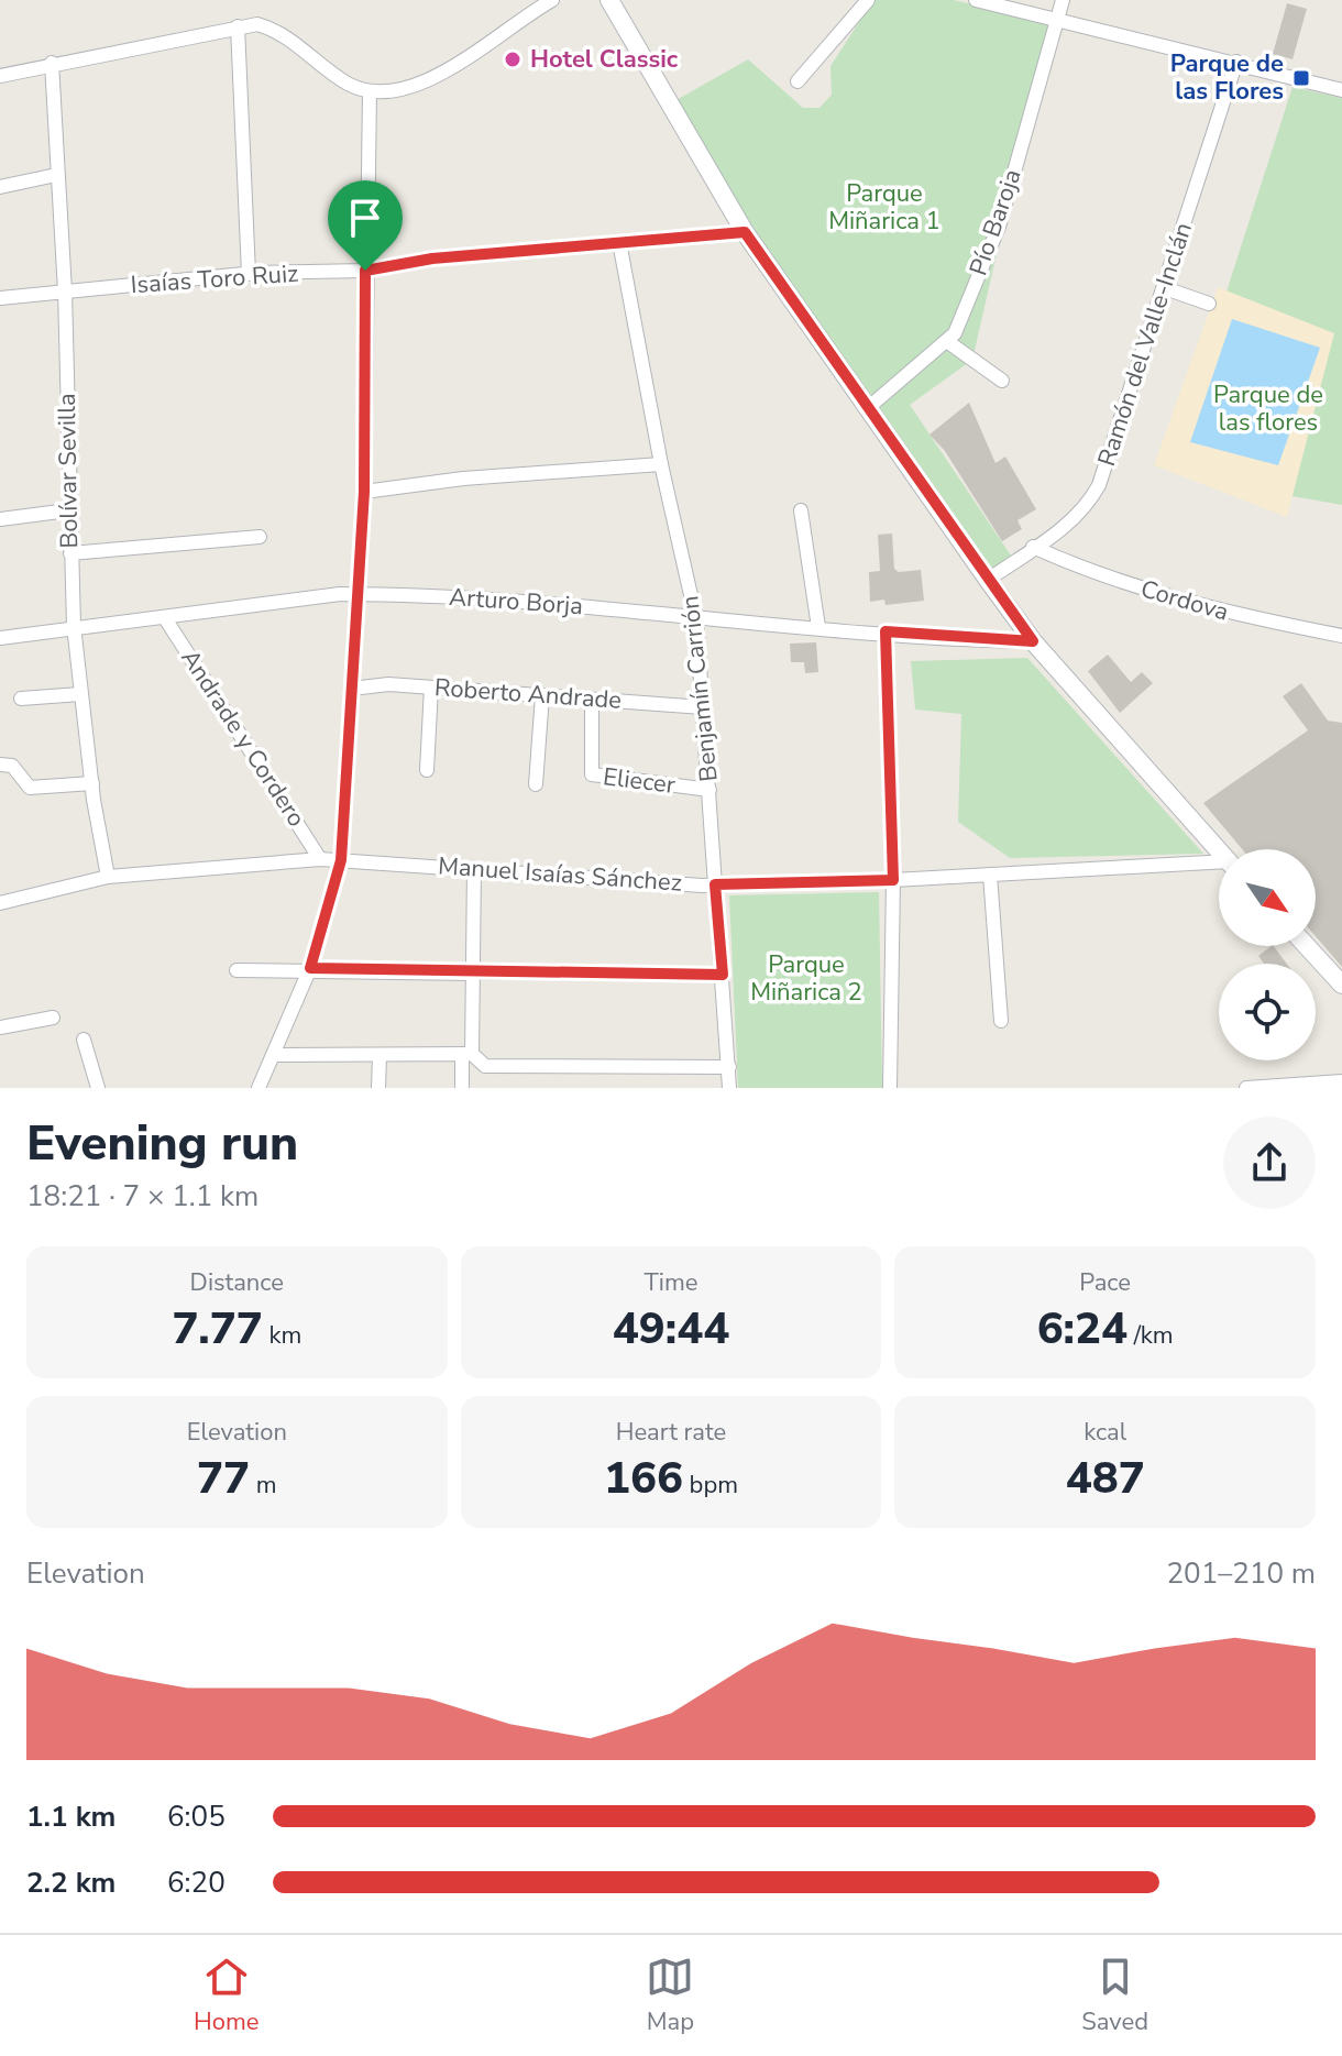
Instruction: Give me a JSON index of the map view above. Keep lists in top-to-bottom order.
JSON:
{
  "streets": {
    "street": [
      "Pío Baroja",
      "Isaías Toro Ruiz",
      "Ramón del Valle-Inclán",
      "Bolívar Sevilla",
      "Cordova",
      "Arturo Borja",
      "Benjamín Carrión",
      "Roberto Andrade",
      "Andrade y Cordero",
      "Eliecer",
      "Manuel Isaías Sánchez"
    ]
  },
  "crossings": [
    ["Isaías Toro Ruiz", "Bolívar Sevilla"],
    ["Isaías Toro Ruiz", "Benjamín Carrión"],
    ["Ramón del Valle-Inclán", "Cordova"],
    ["Bolívar Sevilla", "Arturo Borja"],
    ["Bolívar Sevilla", "Manuel Isaías Sánchez"],
    ["Arturo Borja", "Benjamín Carrión"],
    ["Arturo Borja", "Andrade y Cordero"],
    ["Benjamín Carrión", "Roberto Andrade"],
    ["Benjamín Carrión", "Eliecer"],
    ["Benjamín Carrión", "Manuel Isaías Sánchez"],
    ["Roberto Andrade", "Eliecer"],
    ["Andrade y Cordero", "Manuel Isaías Sánchez"]
  ],
  "parks": ["Parque Miñarica 1", "Parque de las flores", "Parque Miñarica 2"],
  "places": {
    "other": ["Hotel Classic"],
    "transit": ["Parque de las Flores"]
  },
  "north": "bottom right",
  "page": {
    "heading": ["Evening run", "18:21 · 7 × 1.1 km"],
    "stats": [
      ["Distance", "7.77 km"],
      ["Time", "49:44"],
      ["Pace", "6:24 /km"],
      ["Elevation", "77 m"],
      ["Heart rate", "166 bpm"],
      ["kcal", "487"]
    ],
    "chart": ["Elevation", "201–210 m"],
    "list": [
      {
        "name": "1.1 km",
        "note": "6:05"
      },
      {
        "name": "2.2 km",
        "note": "6:20"
      }
    ],
    "tabs": ["Home", "Map", "Saved"]
  }
}
